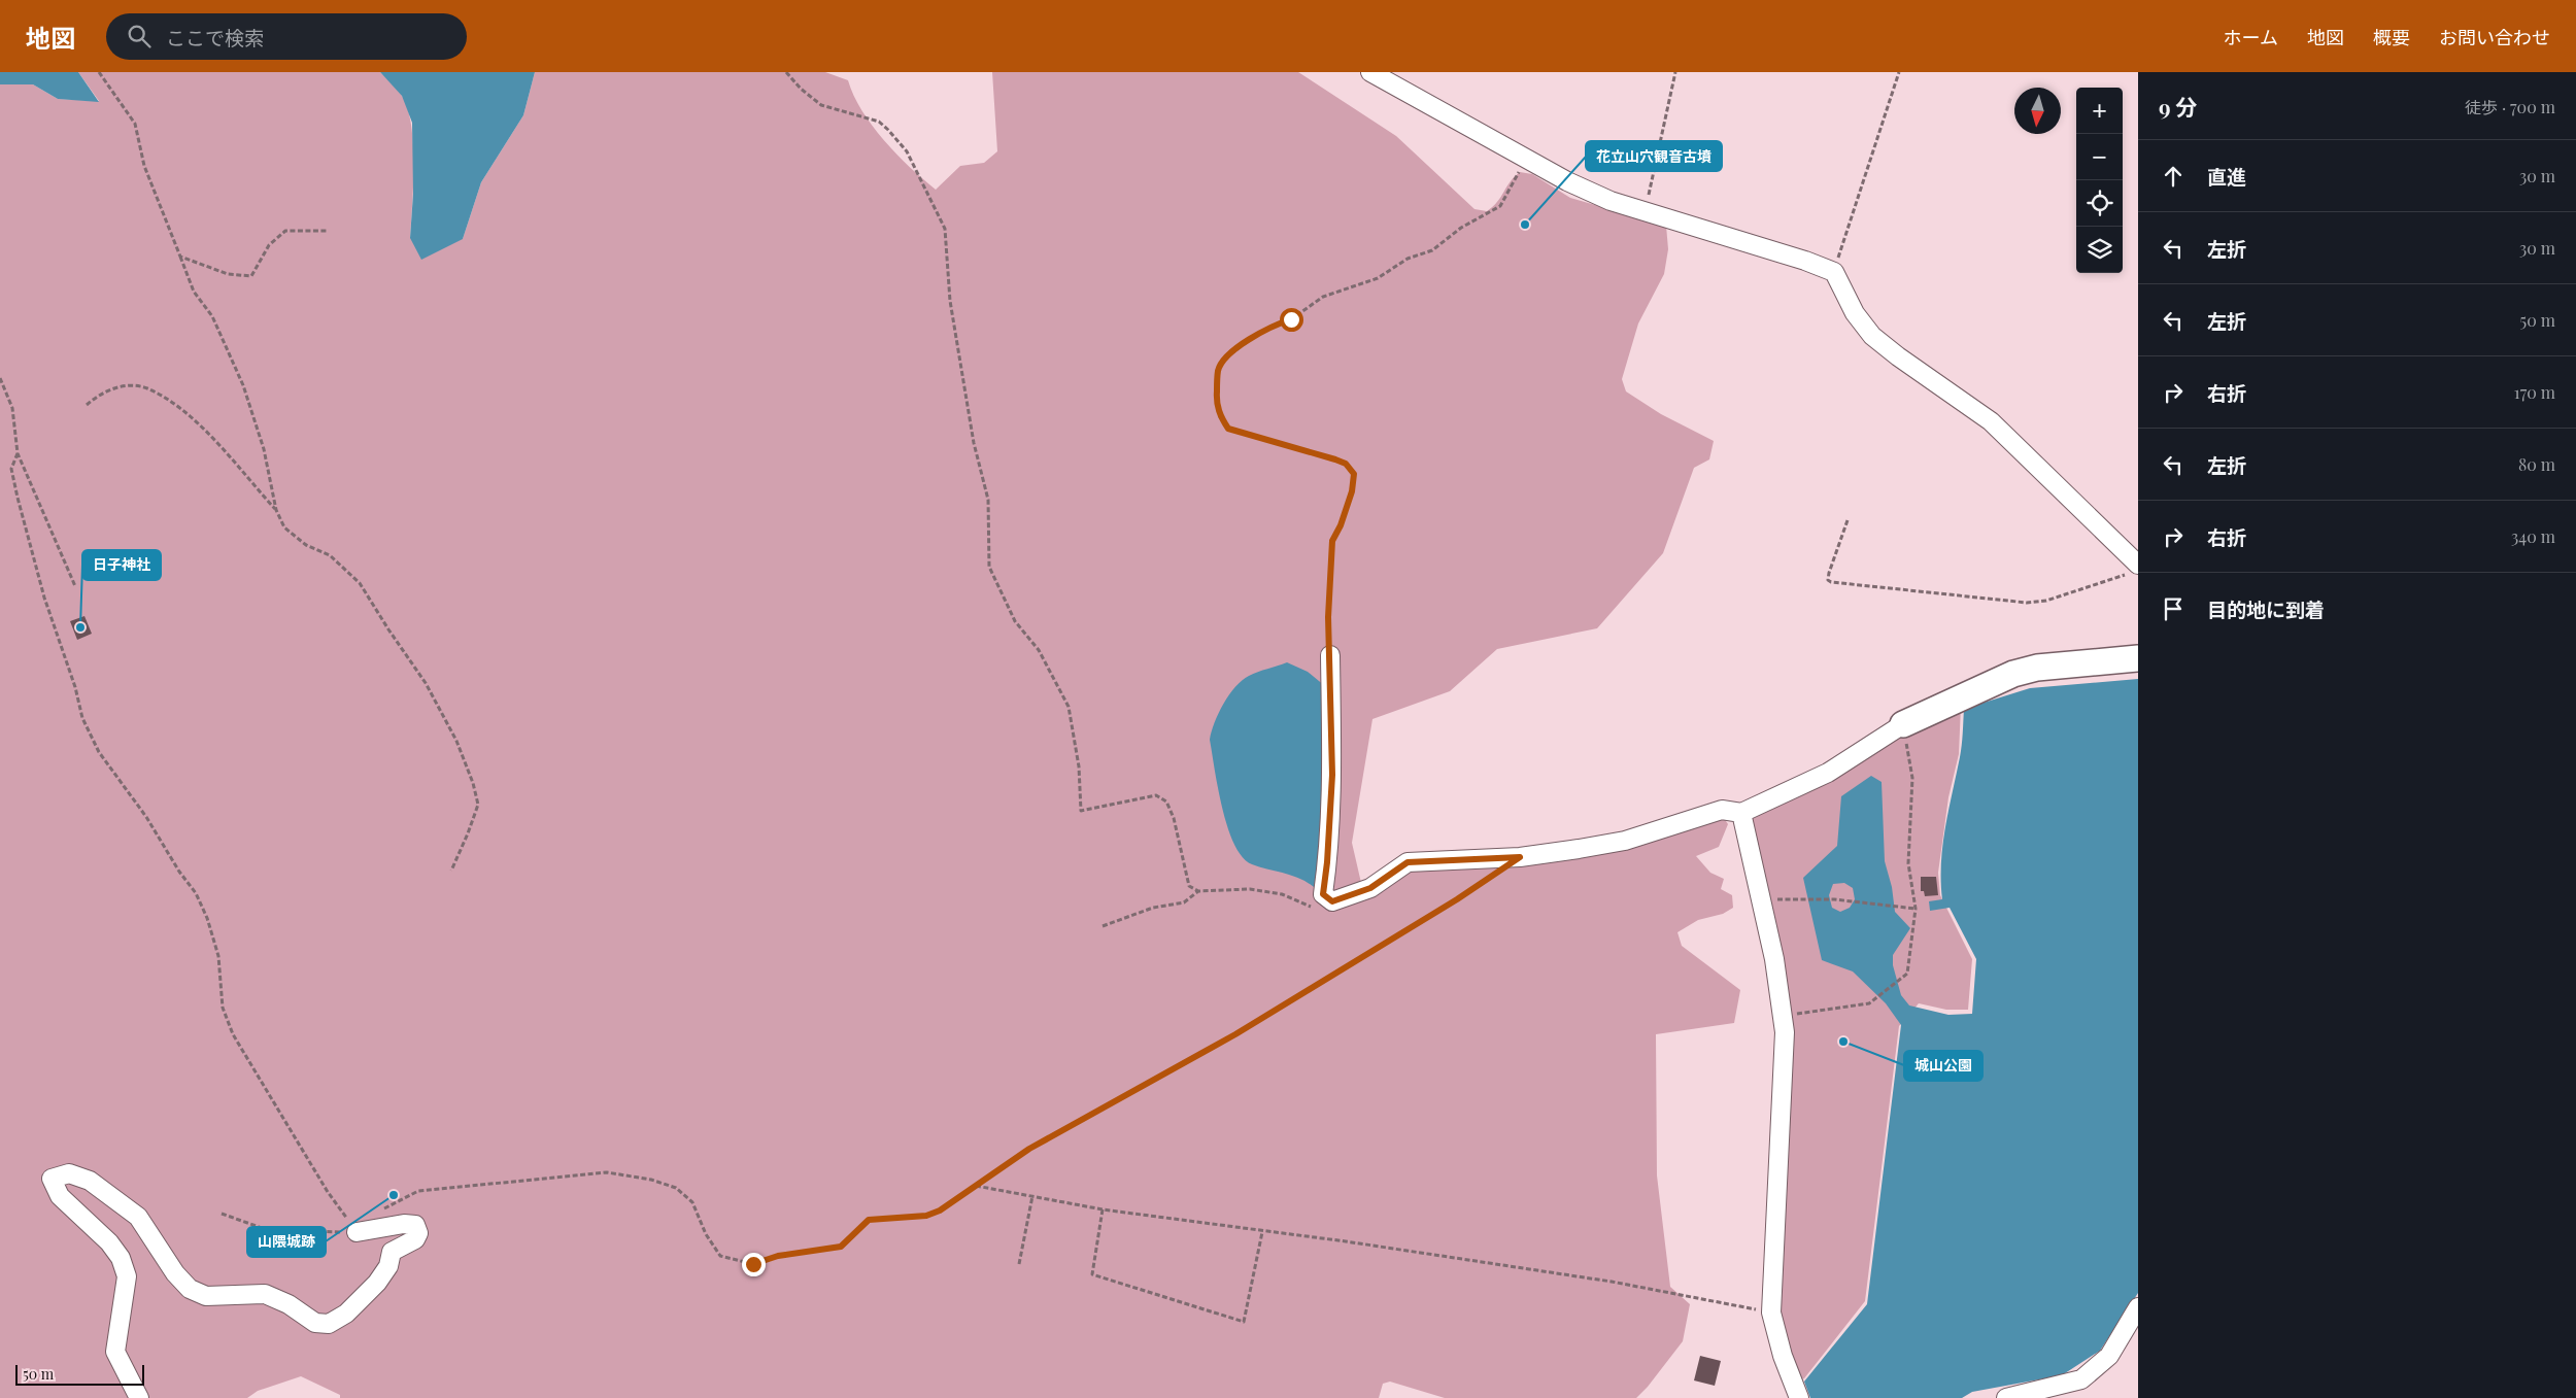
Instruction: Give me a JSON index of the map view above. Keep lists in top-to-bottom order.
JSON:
{
  "places": [
    "花立山穴観音古墳",
    "日子神社",
    "城山公園",
    "山隈城跡"
  ],
  "scale_bar": "50 m",
  "north": "bottom",
  "page": {
    "header": "地図",
    "search": "ここで検索",
    "nav": [
      "ホーム",
      "地図",
      "概要",
      "お問い合わせ"
    ],
    "heading": ["9 分", "徒歩 · 700 m"],
    "map_buttons": ["+", "−"],
    "list": [
      ["直進", "30 m"],
      ["左折", "30 m"],
      ["左折", "50 m"],
      ["右折", "170 m"],
      ["左折", "80 m"],
      ["右折", "340 m"],
      "目的地に到着"
    ],
    "scale": "50 m"
  }
}
